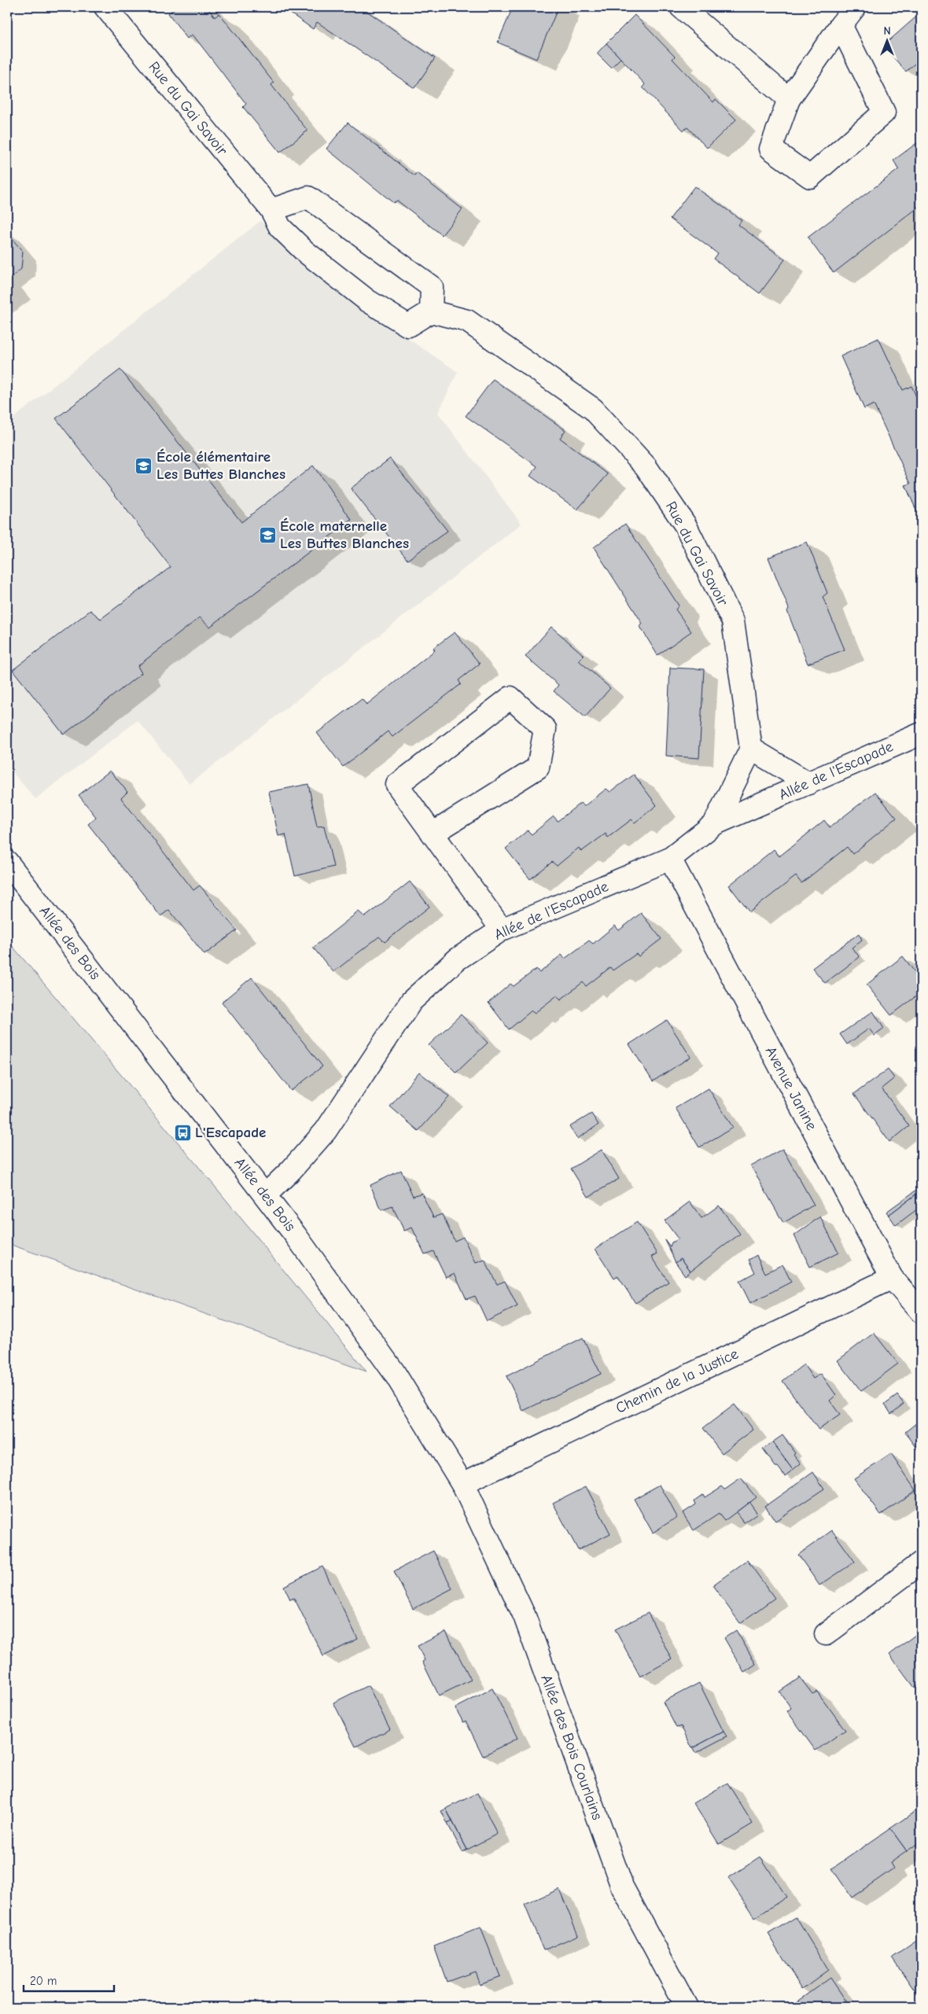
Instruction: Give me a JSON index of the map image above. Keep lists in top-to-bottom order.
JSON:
{
  "streets": {
    "street": [
      "Rue du Gai Savoir",
      "Allée de l'Escapade",
      "Allée des Bois",
      "Avenue Janine",
      "Chemin de la Justice",
      "Allée des Bois Courlains"
    ]
  },
  "crossings": [
    ["Allée de l'Escapade", "Allée des Bois"],
    ["Allée de l'Escapade", "Avenue Janine"],
    ["Allée des Bois", "Chemin de la Justice"],
    ["Allée des Bois", "Allée des Bois Courlains"],
    ["Avenue Janine", "Chemin de la Justice"],
    ["Chemin de la Justice", "Allée des Bois Courlains"]
  ],
  "places": {
    "school or university": ["École élémentaire Les Buttes Blanches", "École maternelle Les Buttes Blanches"],
    "bus stop": ["L'Escapade"]
  },
  "scale_bar": "20 m",
  "north": "top"
}
